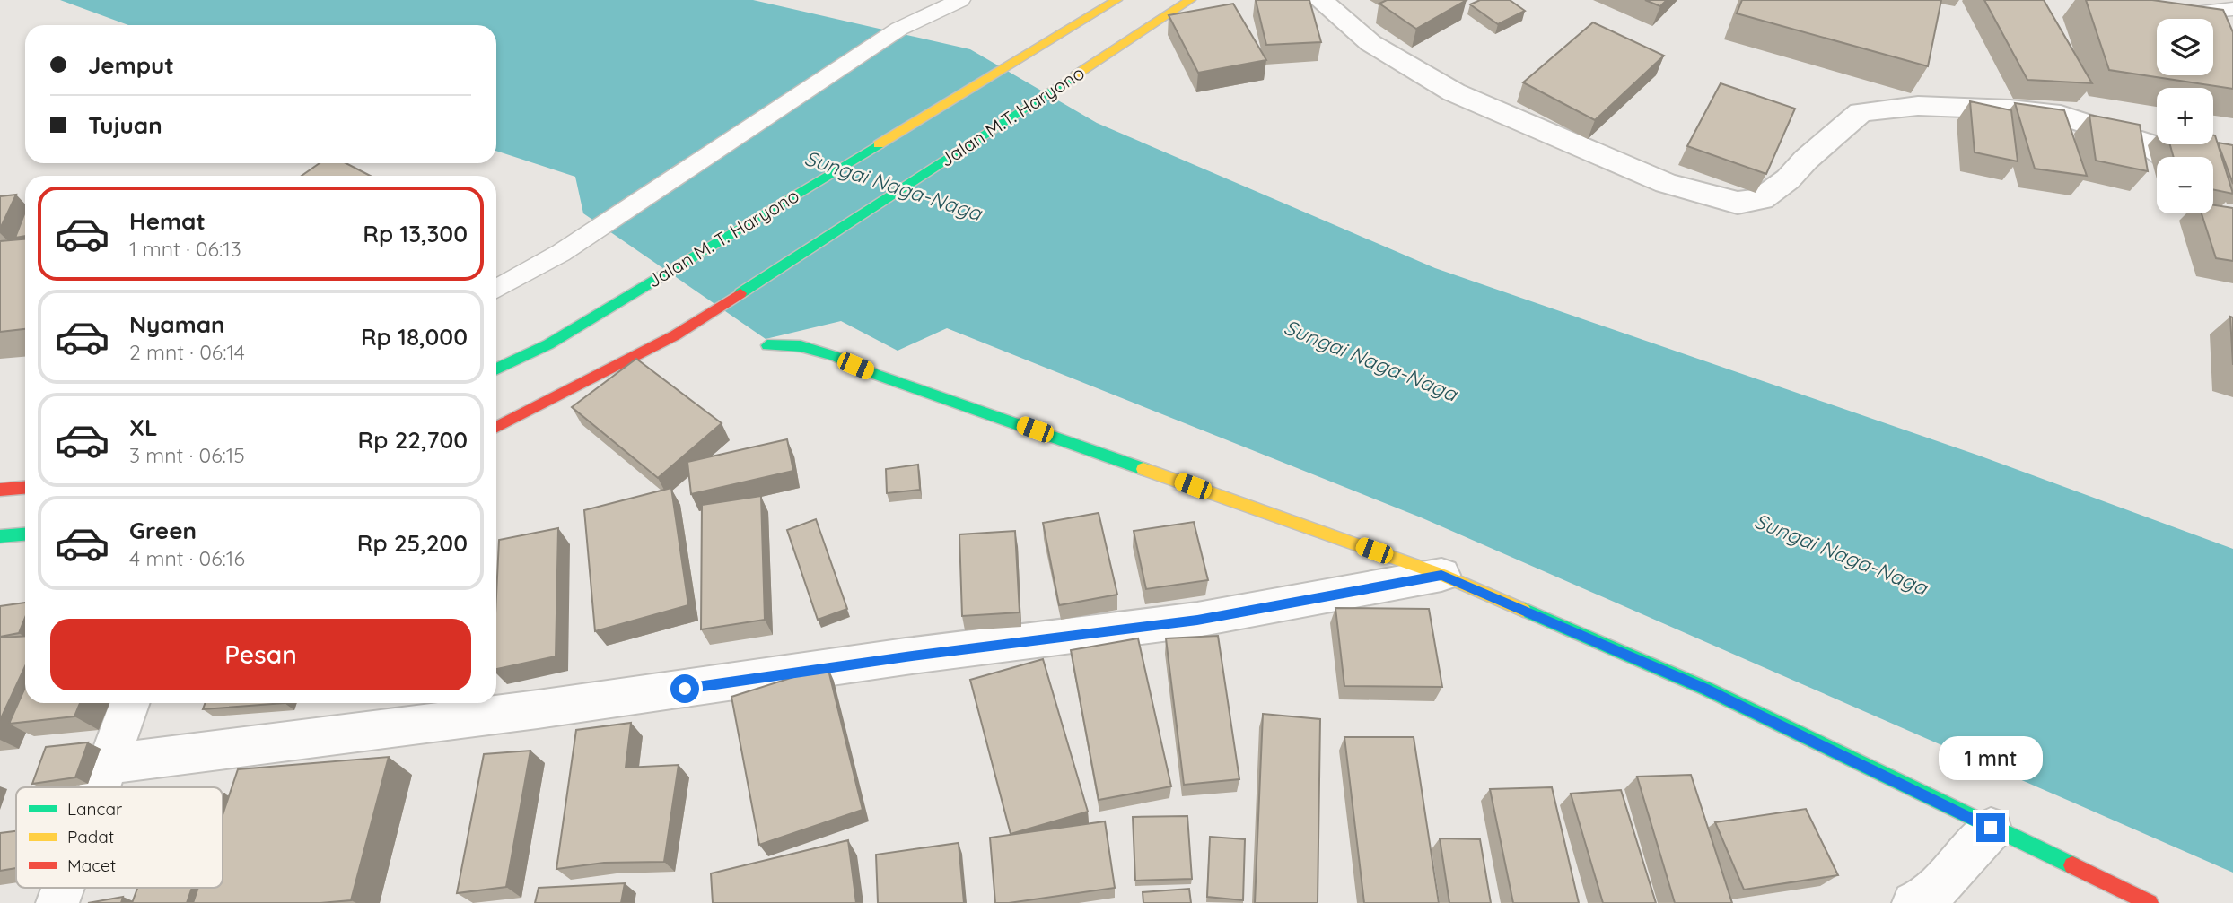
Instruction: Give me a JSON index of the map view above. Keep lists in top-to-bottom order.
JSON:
{
  "streets": {
    "main road": ["Jalan M.T. Haryono", "Jalan M. T. Haryono"]
  },
  "water": ["Sungai Naga-Naga"],
  "legend": ["Lancar", "Padat", "Macet"],
  "page": {
    "map_buttons": ["+", "−"],
    "banner": ["Jemput", "Tujuan"],
    "list": [
      {
        "name": "Hemat",
        "note": "1 mnt · 06:13",
        "value": "Rp 13,300"
      },
      {
        "name": "Nyaman",
        "note": "2 mnt · 06:14",
        "value": "Rp 18,000"
      },
      {
        "name": "XL",
        "note": "3 mnt · 06:15",
        "value": "Rp 22,700"
      },
      {
        "name": "Green",
        "note": "4 mnt · 06:16",
        "value": "Rp 25,200"
      }
    ],
    "buttons": "Pesan",
    "bubble": "1 mnt"
  }
}
